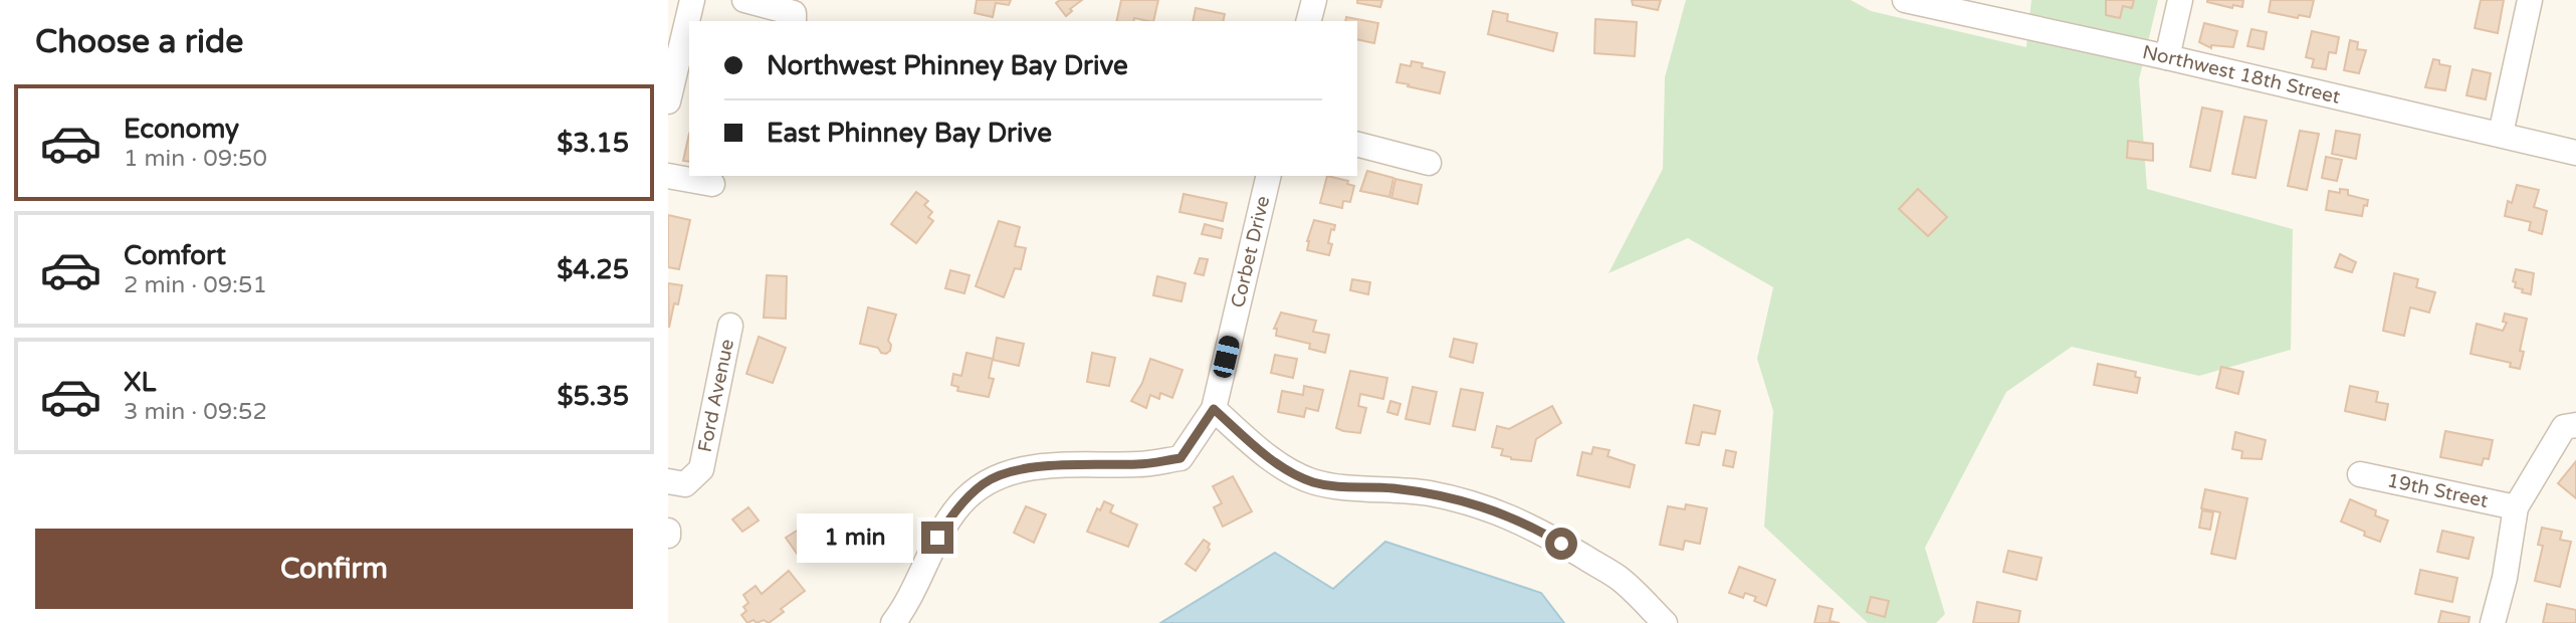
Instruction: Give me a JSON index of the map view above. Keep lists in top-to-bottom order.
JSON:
{
  "streets": {
    "street": [
      "Northwest 18th Street",
      "Corbet Drive",
      "Ford Avenue",
      "19th Street"
    ]
  },
  "page": {
    "heading": "Choose a ride",
    "banner": ["Northwest Phinney Bay Drive", "East Phinney Bay Drive"],
    "list": [
      {
        "name": "Economy",
        "note": "1 min · 09:50",
        "value": "$3.15"
      },
      {
        "name": "Comfort",
        "note": "2 min · 09:51",
        "value": "$4.25"
      },
      {
        "name": "XL",
        "note": "3 min · 09:52",
        "value": "$5.35"
      }
    ],
    "bubble": "1 min",
    "buttons": "Confirm"
  }
}
